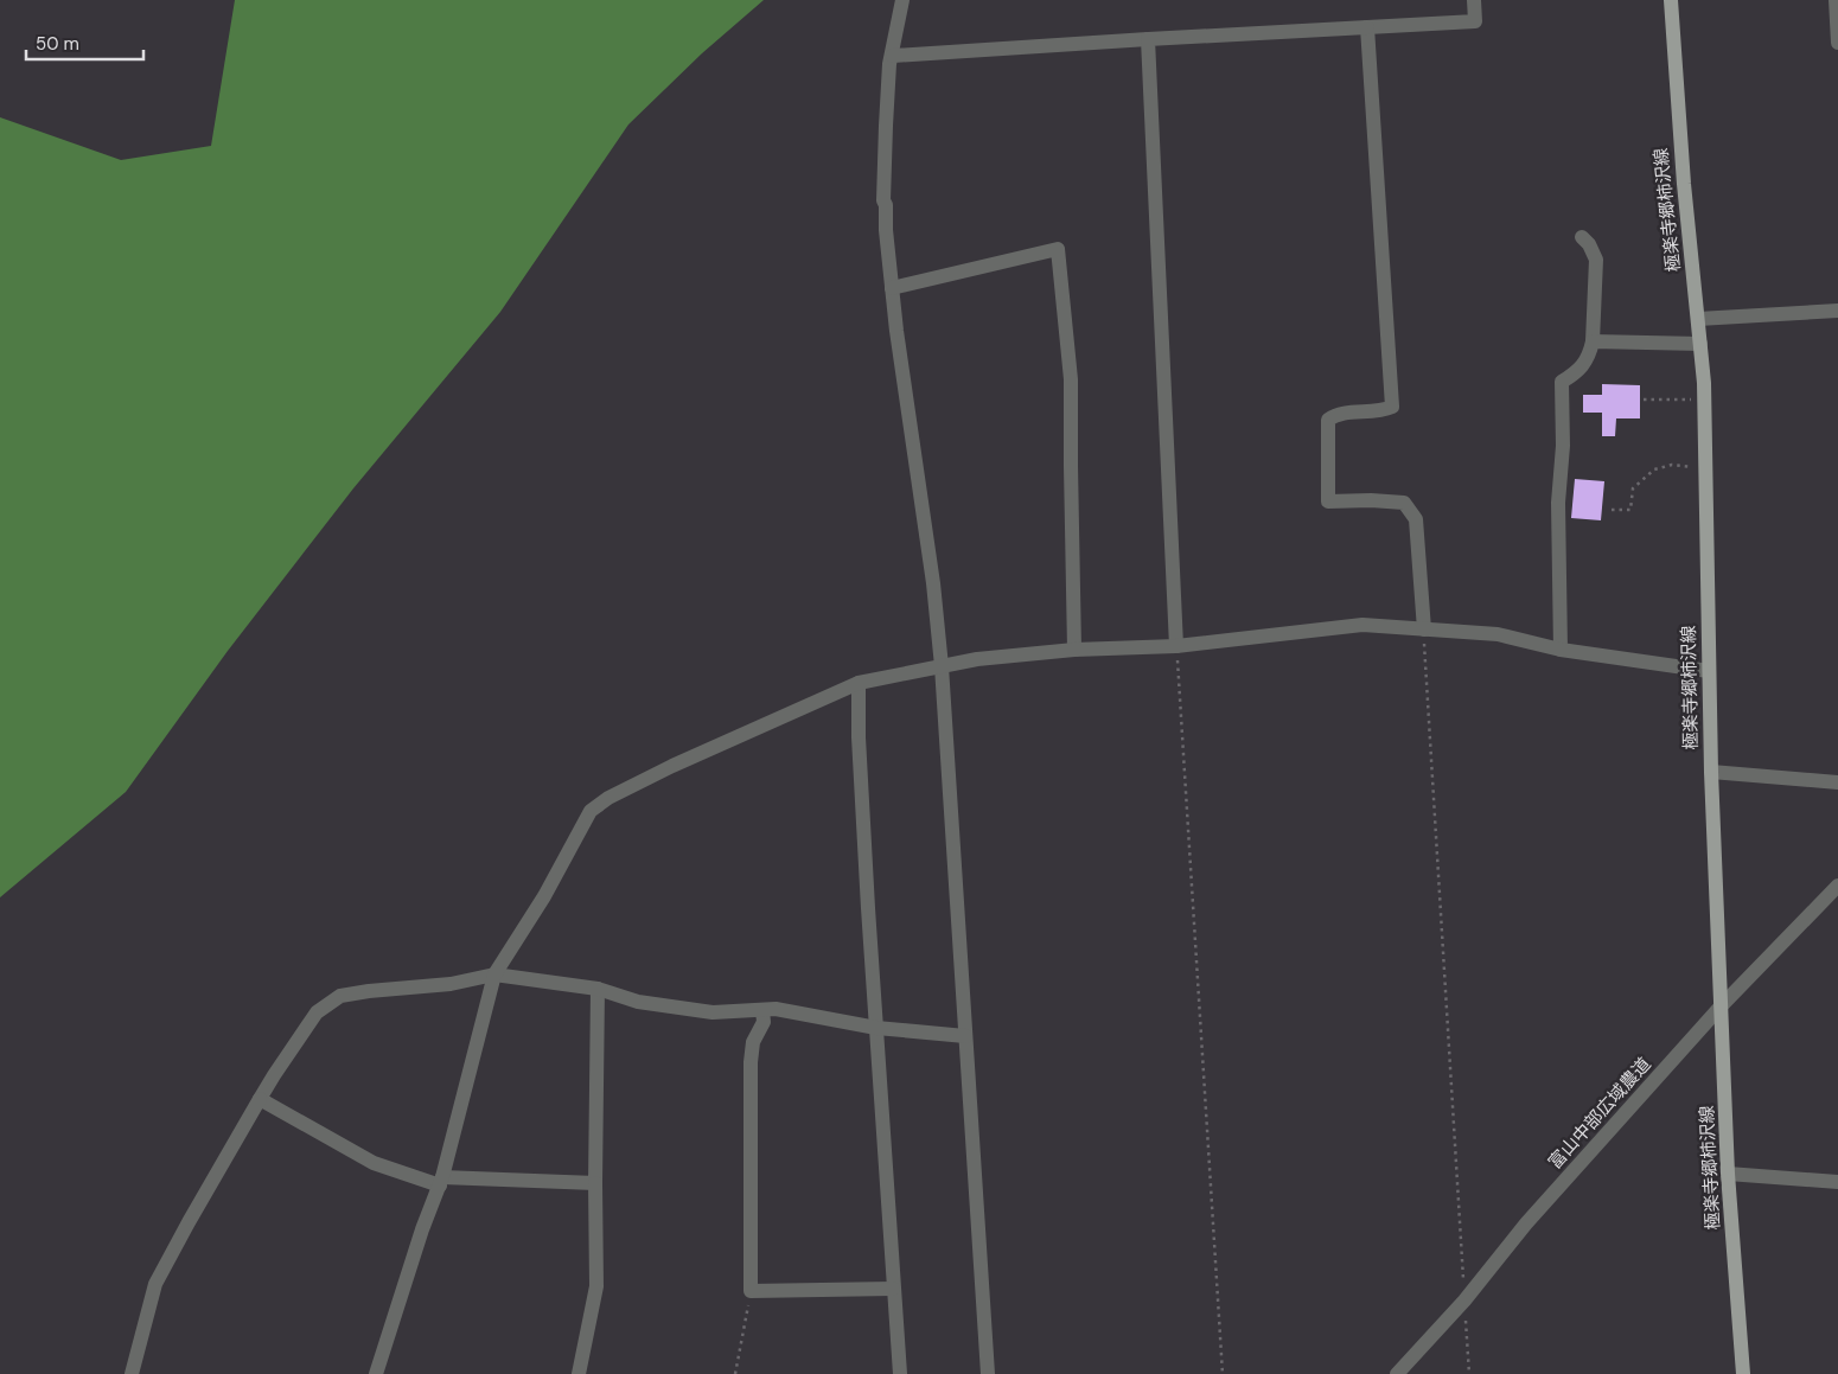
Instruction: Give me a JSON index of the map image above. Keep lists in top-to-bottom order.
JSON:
{
  "streets": {
    "main road": ["極楽寺郷柿沢線"],
    "street": ["富山中部広域農道"]
  },
  "crossings": [
    ["極楽寺郷柿沢線", "富山中部広域農道"]
  ],
  "scale_bar": "50 m"
}
